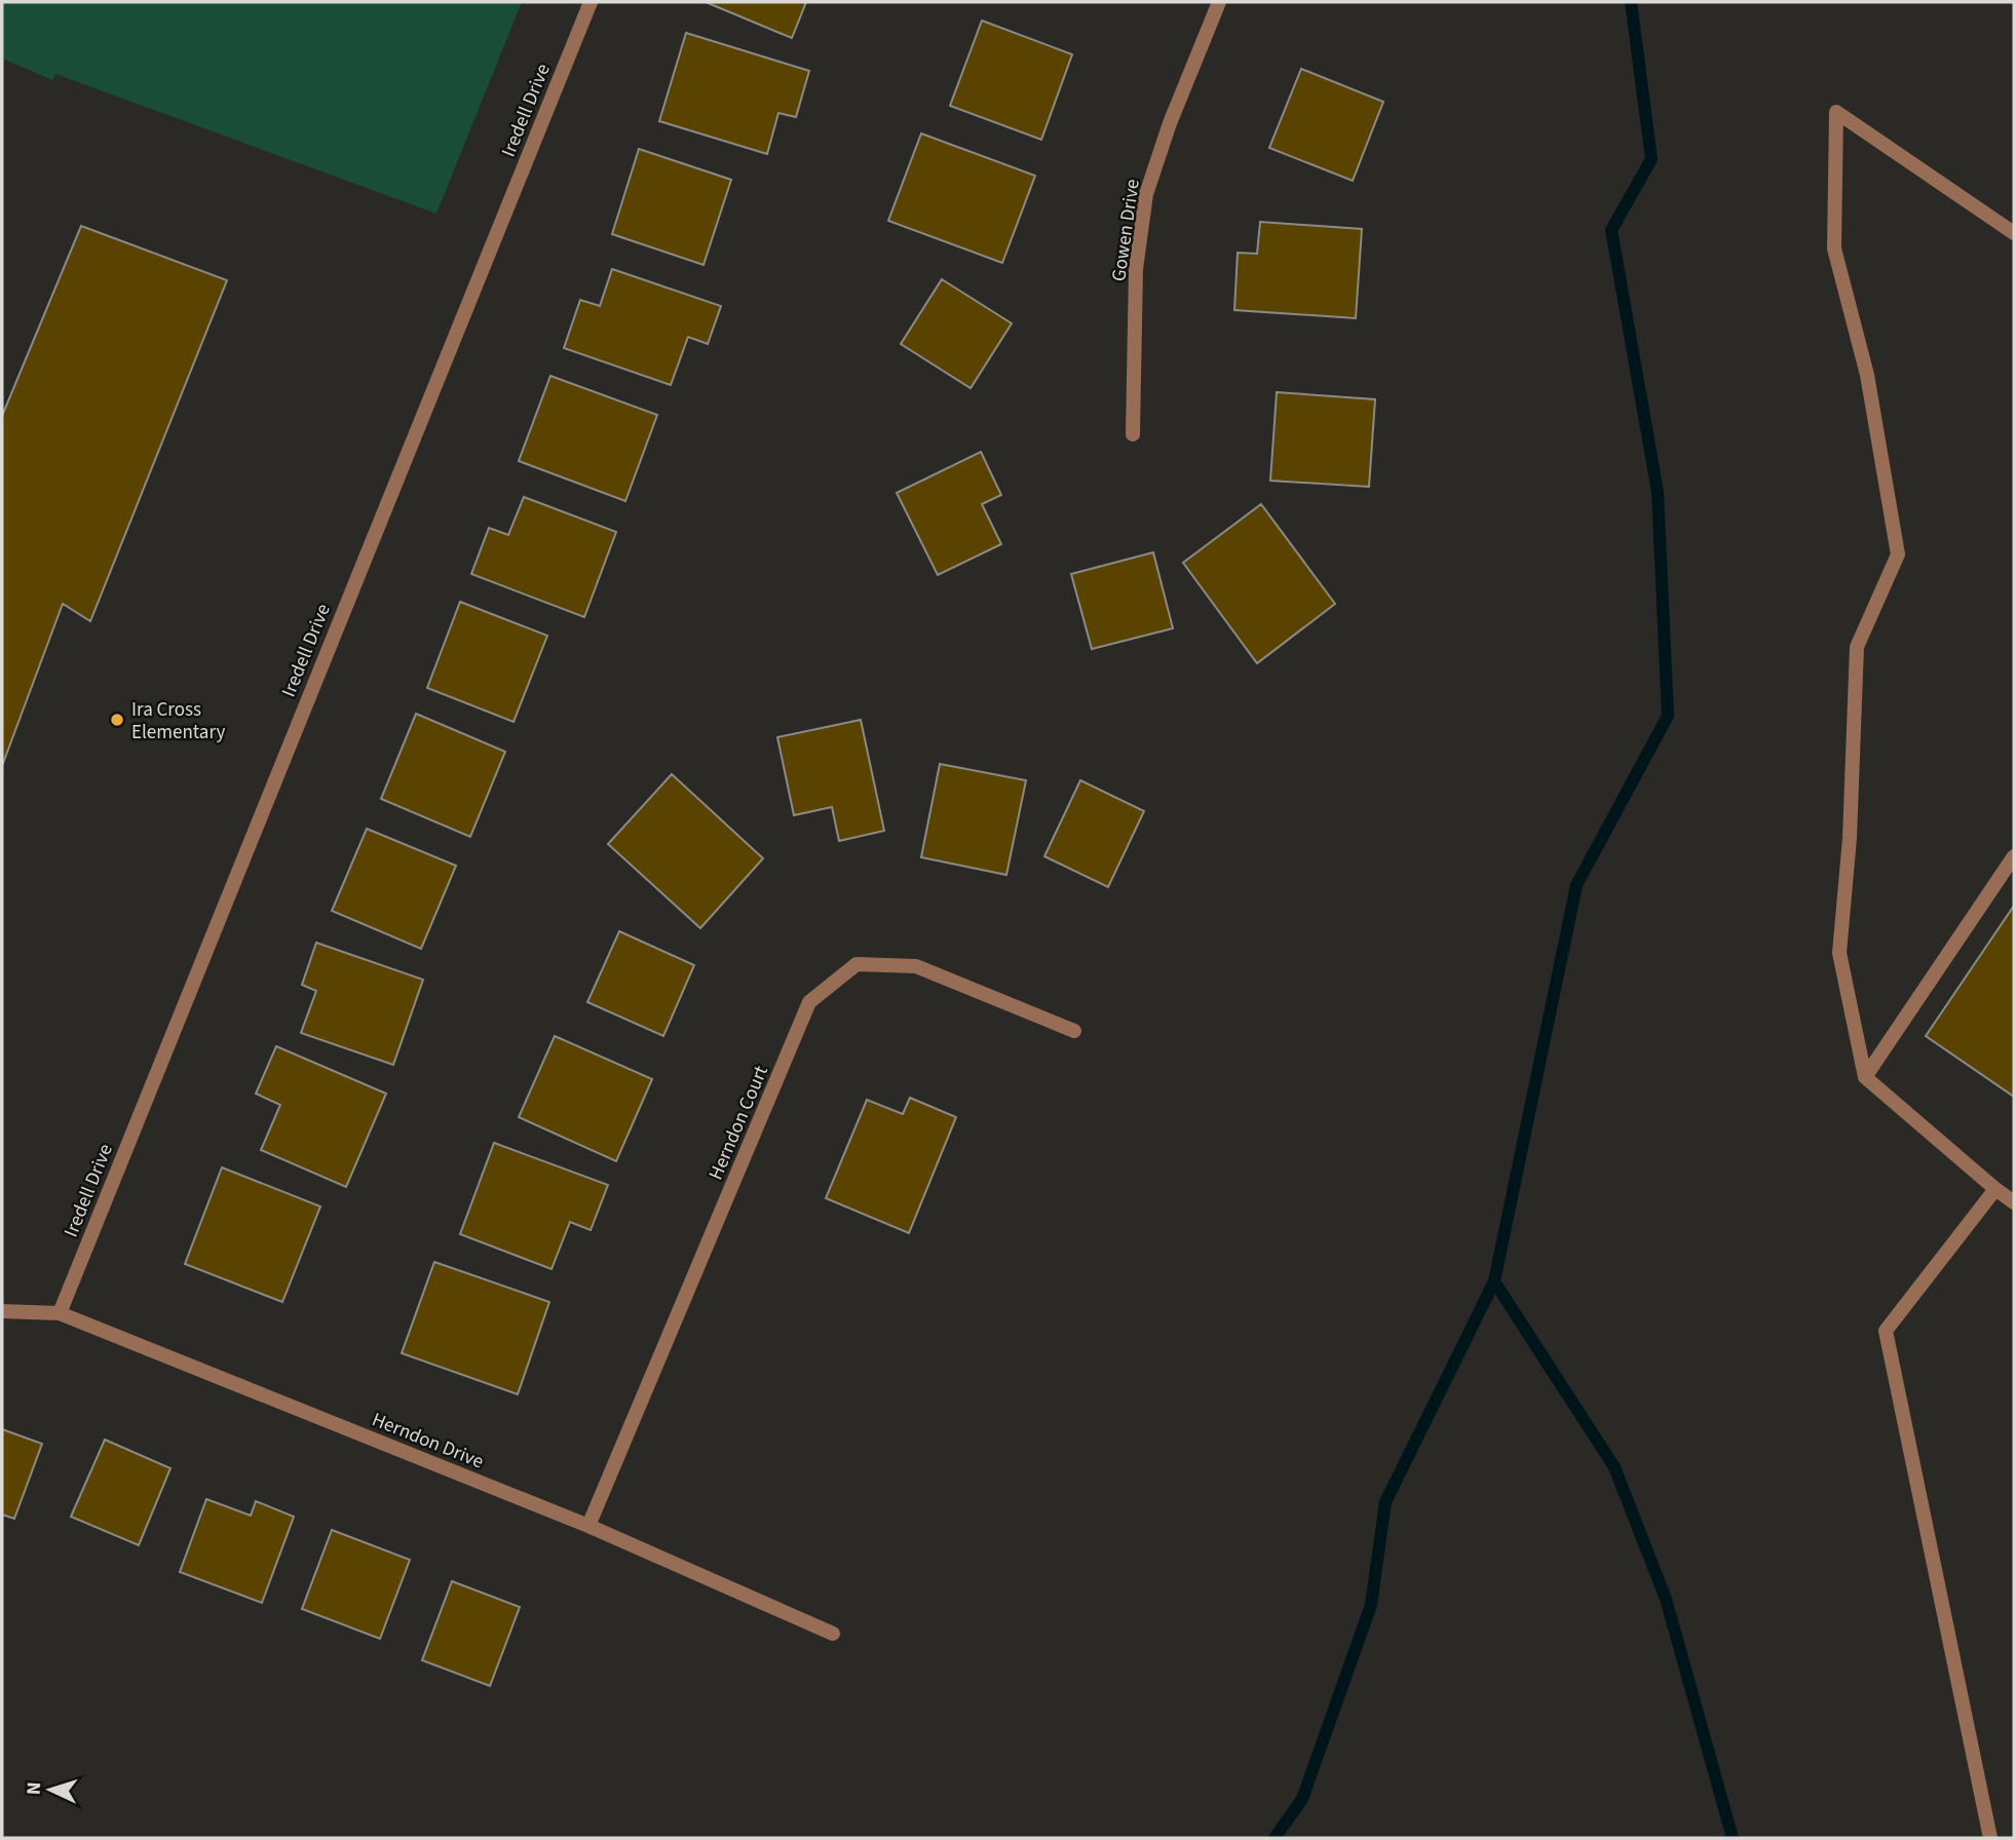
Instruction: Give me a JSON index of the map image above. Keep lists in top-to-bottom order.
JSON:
{
  "streets": {
    "street": [
      "Iredell Drive",
      "Gowen Drive",
      "Herndon Court",
      "Herndon Drive"
    ]
  },
  "crossings": [
    ["Iredell Drive", "Herndon Drive"],
    ["Herndon Court", "Herndon Drive"]
  ],
  "places": ["Ira Cross Elementary"],
  "north": "left"
}
